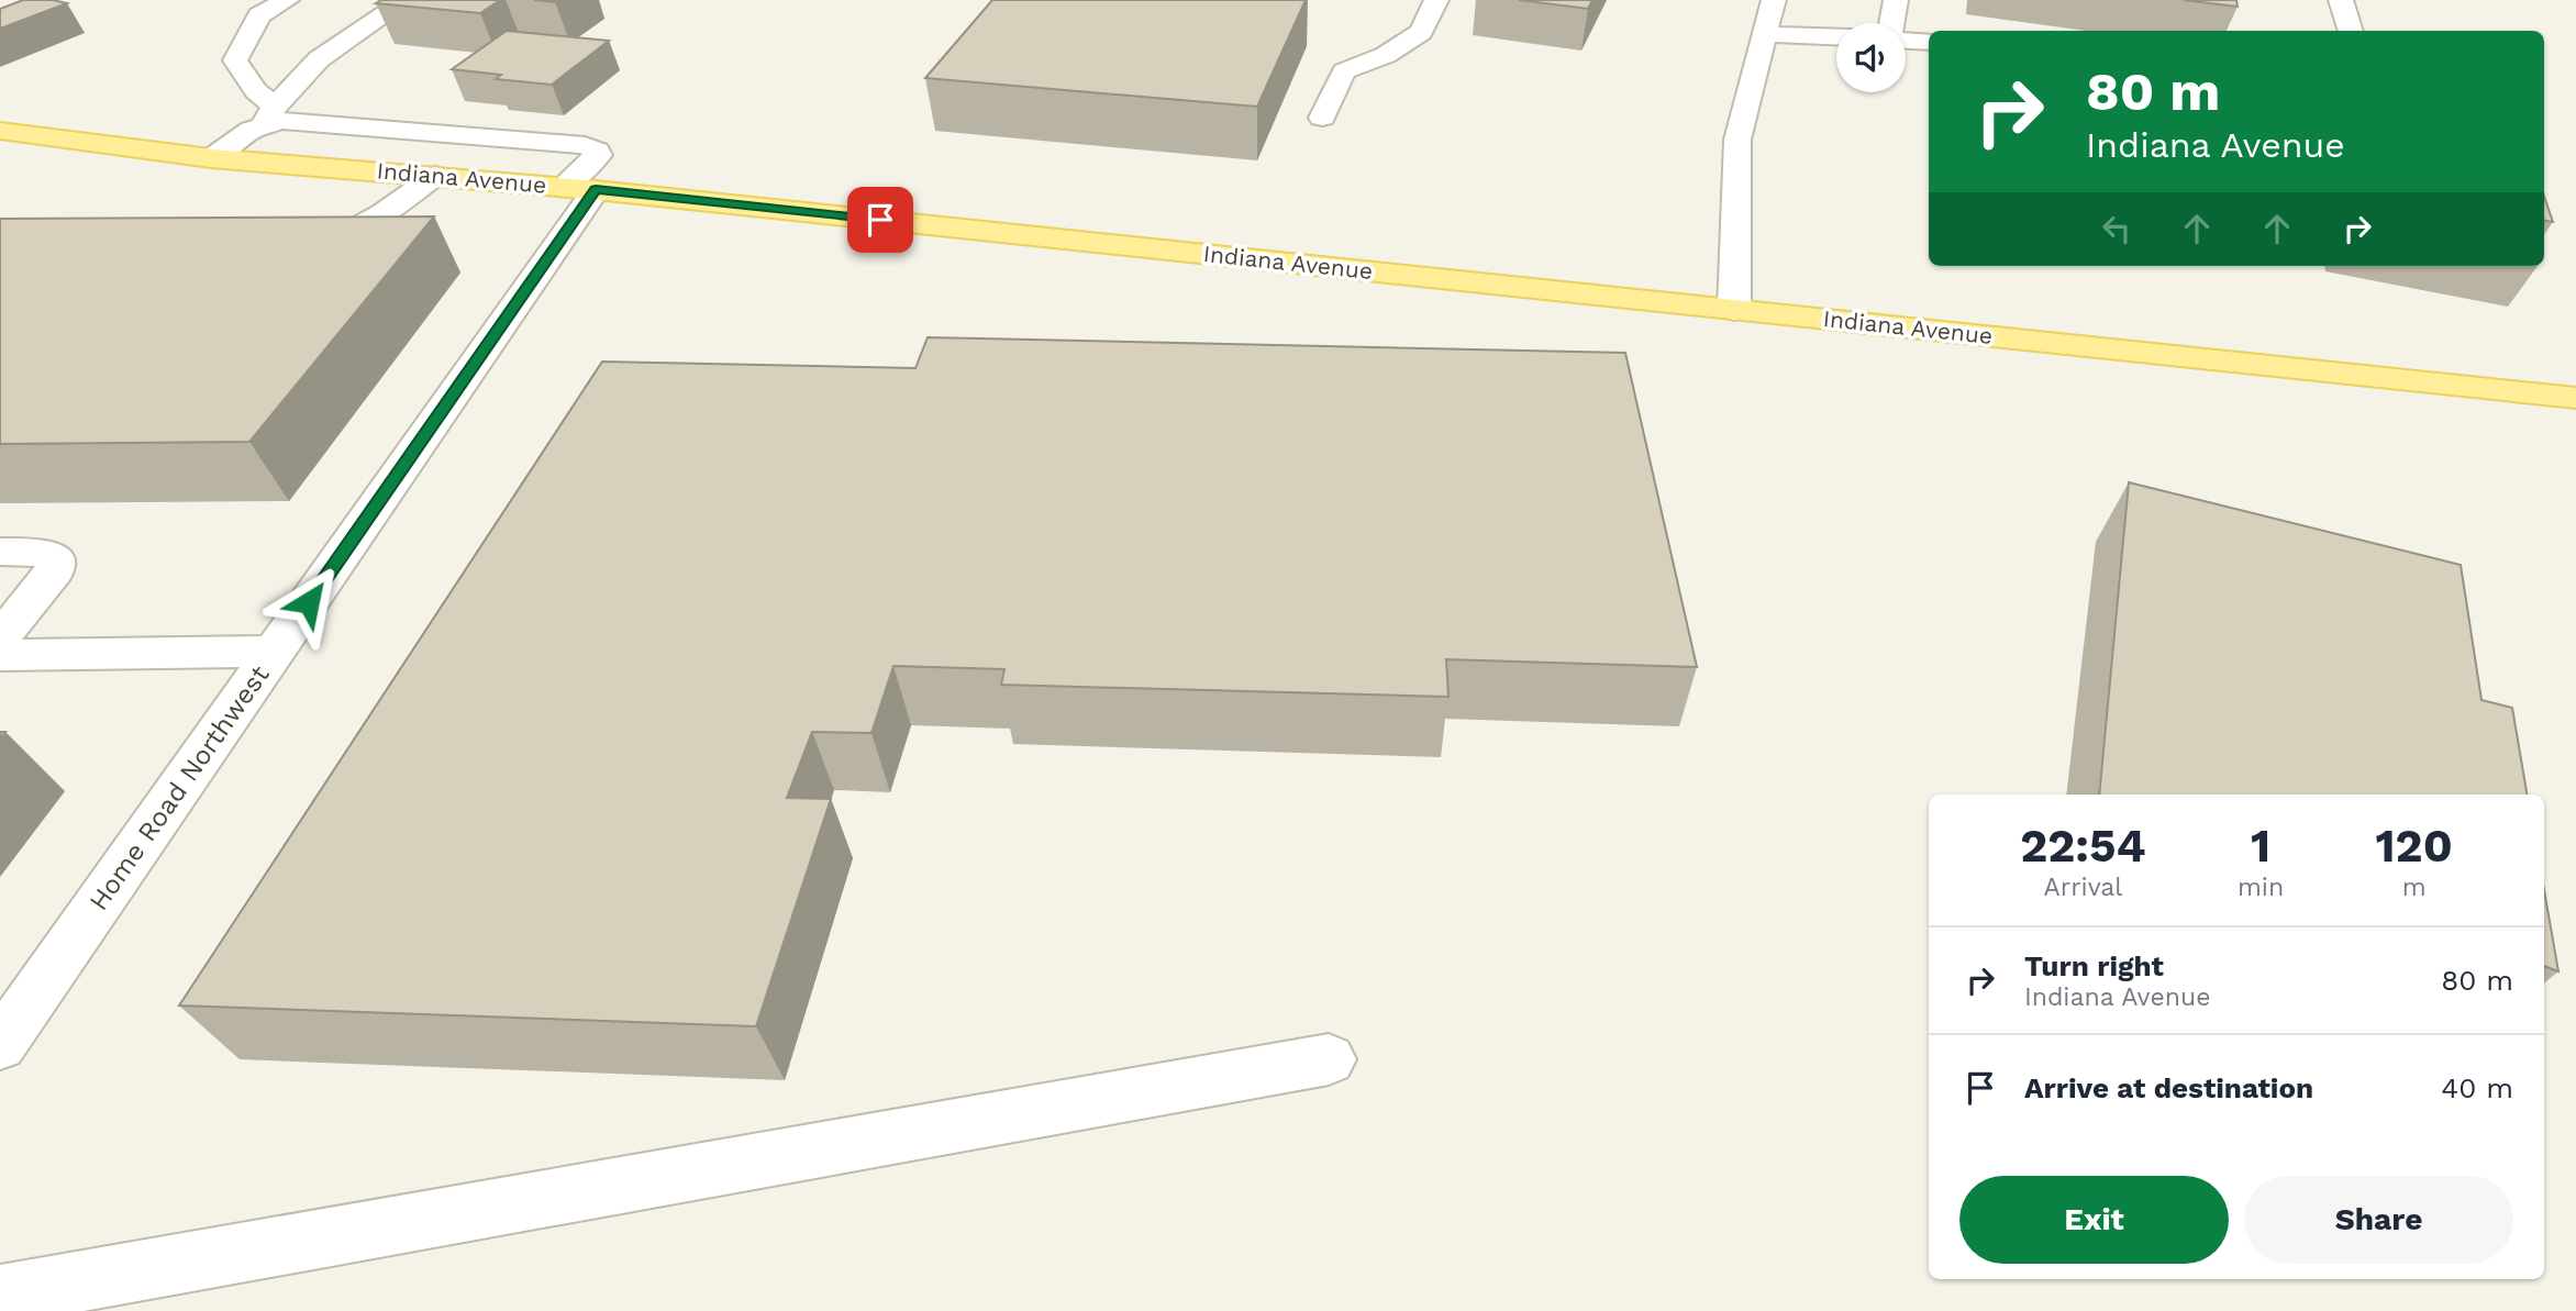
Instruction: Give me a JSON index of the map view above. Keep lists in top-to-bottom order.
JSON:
{
  "streets": {
    "main road": ["Indiana Avenue"],
    "street": ["Home Road Northwest"]
  },
  "crossings": [
    ["Indiana Avenue", "Home Road Northwest"]
  ],
  "page": {
    "turn": ["80 m", "Indiana Avenue"],
    "eta": [
      "22:54",
      "Arrival",
      "1",
      "min",
      "120",
      "m"
    ],
    "list": [
      {
        "name": "Turn right",
        "note": "Indiana Avenue",
        "value": "80 m"
      },
      {
        "name": "Arrive at destination",
        "value": "40 m"
      }
    ],
    "buttons": ["Exit", "Share"]
  }
}
